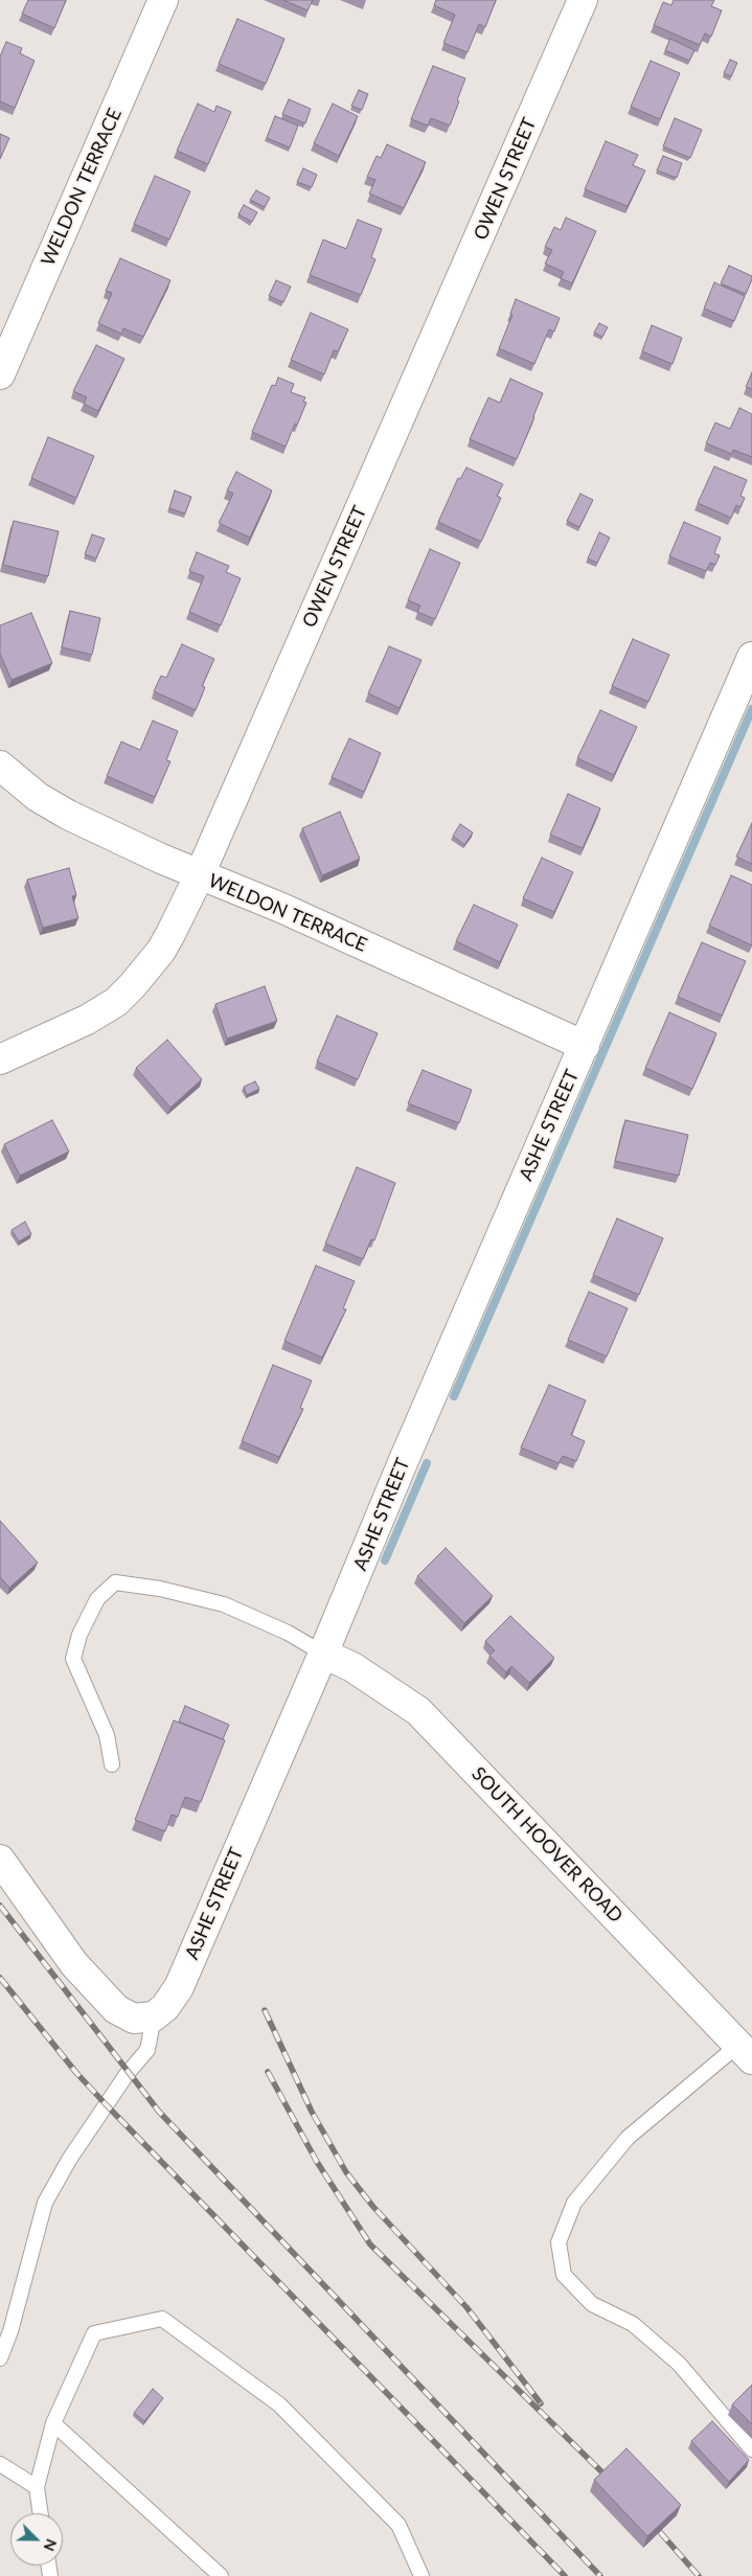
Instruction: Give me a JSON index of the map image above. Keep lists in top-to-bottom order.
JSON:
{
  "streets": {
    "street": [
      "OWEN STREET",
      "WELDON TERRACE",
      "ASHE STREET",
      "SOUTH HOOVER ROAD"
    ]
  },
  "crossings": [
    ["OWEN STREET", "WELDON TERRACE"],
    ["WELDON TERRACE", "ASHE STREET"],
    ["ASHE STREET", "SOUTH HOOVER ROAD"]
  ],
  "north": "bottom right"
}
